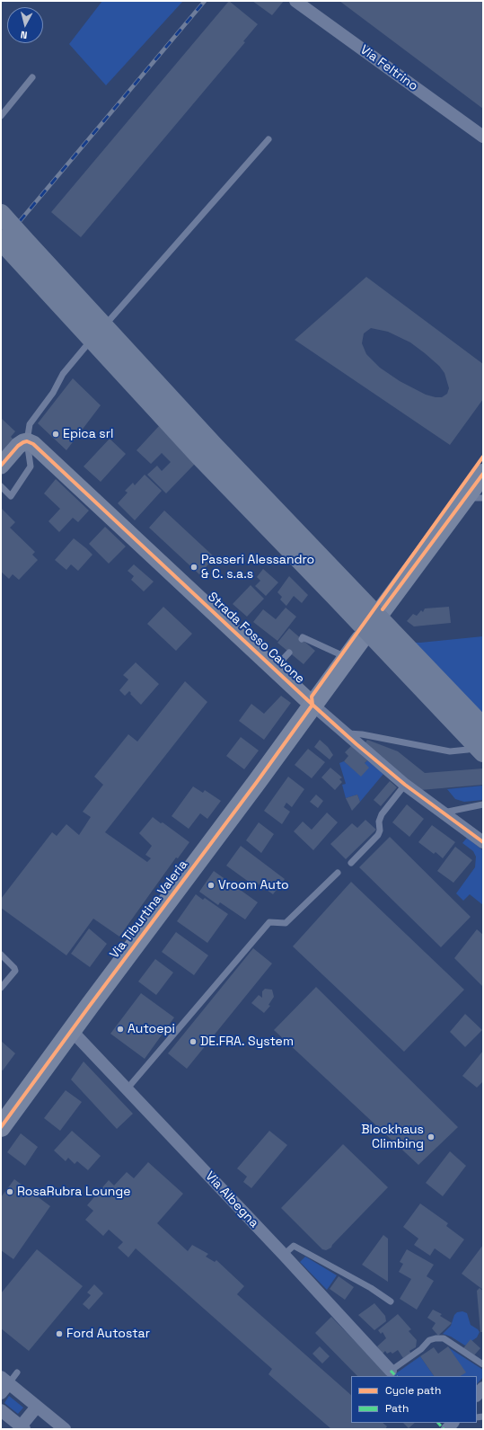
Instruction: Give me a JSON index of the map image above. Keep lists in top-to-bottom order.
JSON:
{
  "streets": {
    "main road": ["Via Tiburtina Valeria"],
    "street": ["Via Feltrino", "Strada Fosso Cavone", "Via Albegna"]
  },
  "crossings": [
    ["Strada Fosso Cavone", "Via Tiburtina Valeria"],
    ["Via Tiburtina Valeria", "Via Albegna"]
  ],
  "places": [
    "Epica srl",
    "Passeri Alessandro & C. s.a.s",
    "Vroom Auto",
    "Autoepi",
    "DE.FRA. System",
    "Blockhaus Climbing",
    "RosaRubra Lounge",
    "Ford Autostar"
  ],
  "legend": ["Cycle path", "Path"],
  "north": "bottom"
}
